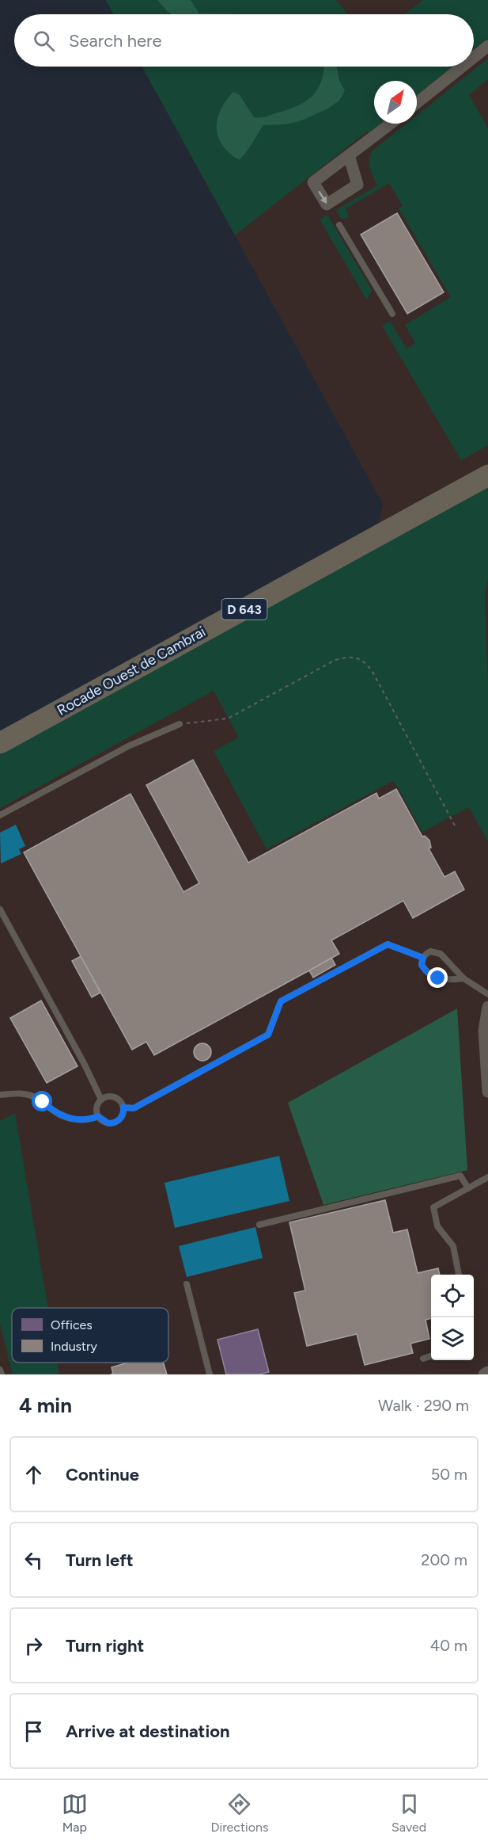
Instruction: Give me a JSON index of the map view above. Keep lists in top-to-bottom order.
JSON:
{
  "streets": {
    "highway": ["D 643", "Rocade Ouest de Cambrai"]
  },
  "legend": ["Offices", "Industry"],
  "north": "top right",
  "page": {
    "search": "Search here",
    "heading": ["4 min", "Walk · 290 m"],
    "list": [
      ["Continue", "50 m"],
      ["Turn left", "200 m"],
      ["Turn right", "40 m"],
      "Arrive at destination"
    ],
    "nav": ["Map", "Directions", "Saved"]
  }
}
